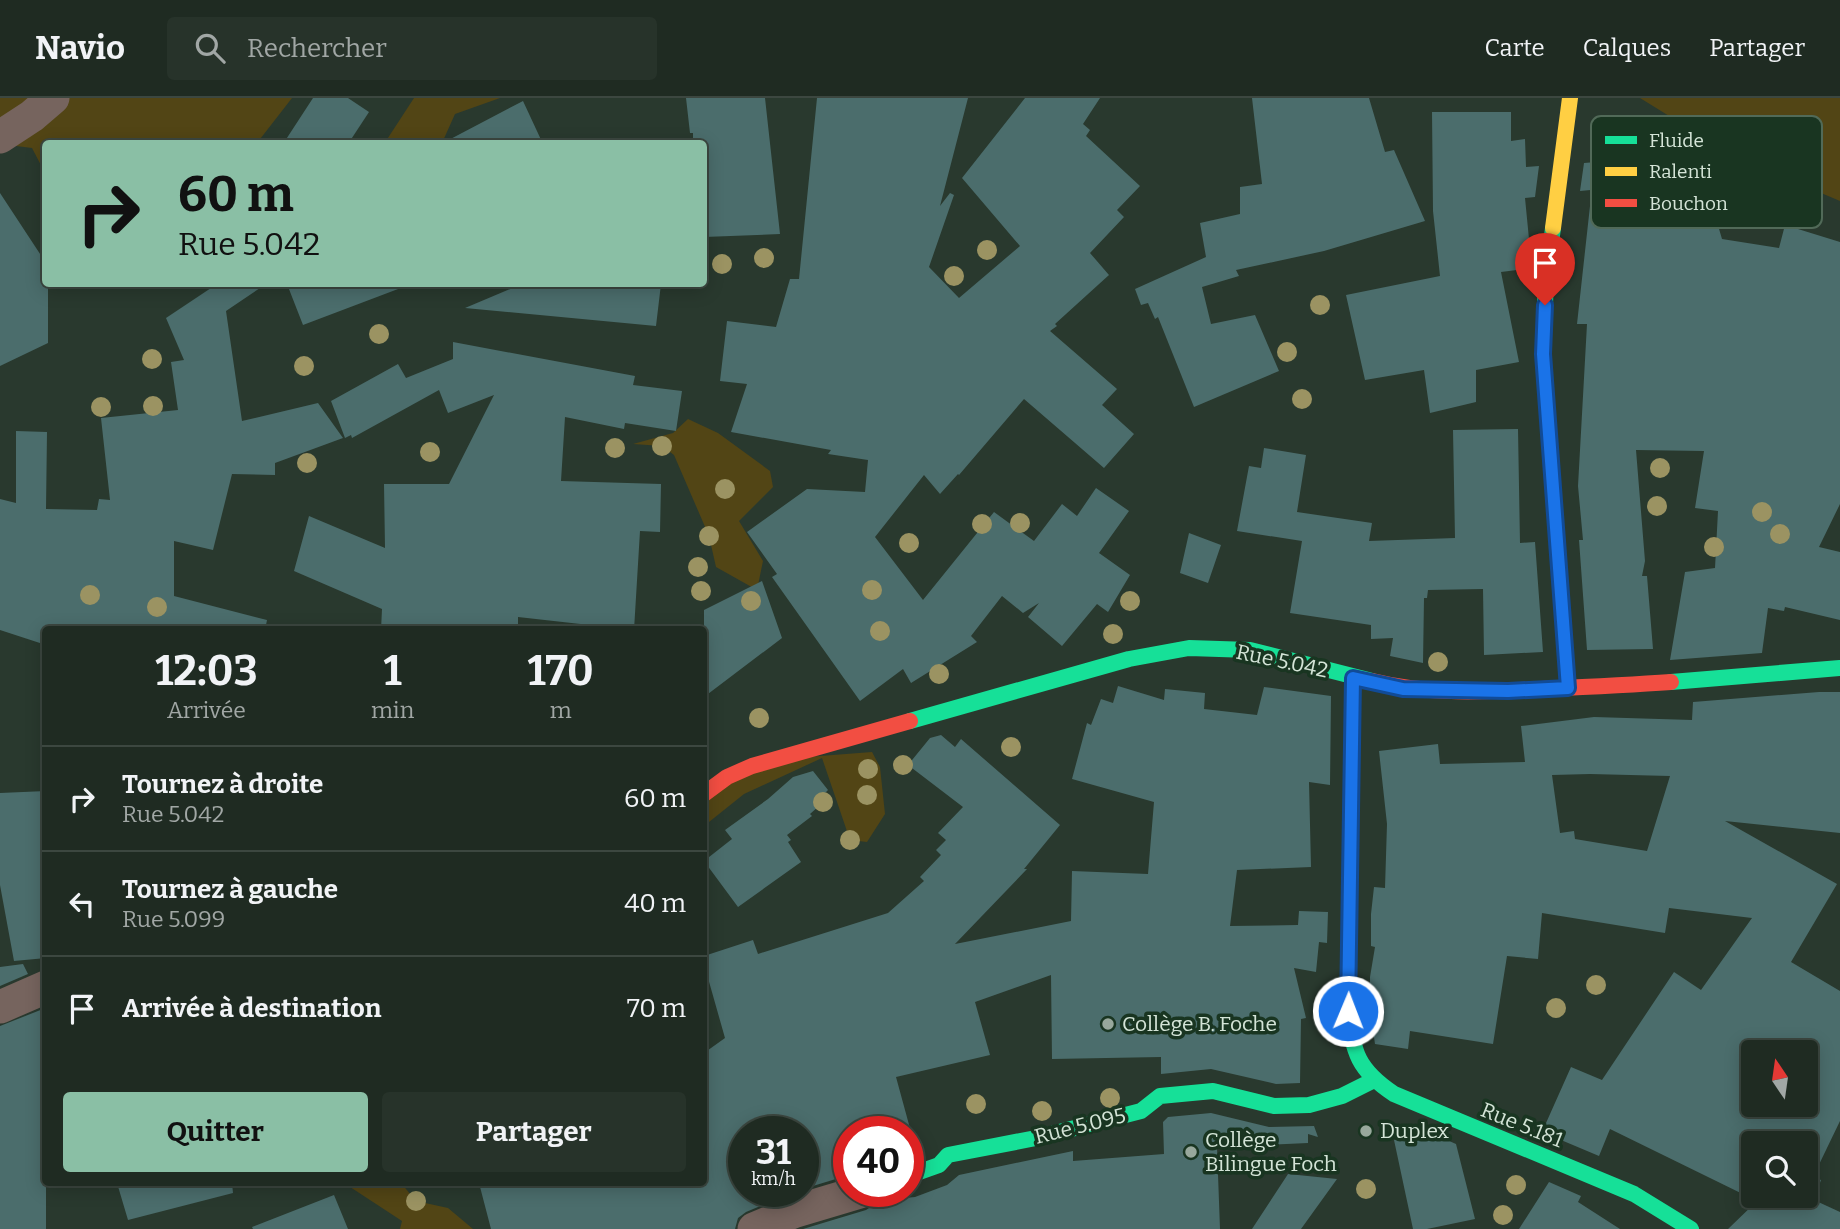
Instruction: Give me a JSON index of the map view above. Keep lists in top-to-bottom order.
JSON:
{
  "streets": {
    "street": ["Rue 5.042", "Rue 5.181", "Rue 5.095"]
  },
  "crossings": [
    ["Rue 5.181", "Rue 5.095"]
  ],
  "places": ["Collège B. Foche", "Duplex", "Collège Bilingue Foch"],
  "legend": ["Fluide", "Ralenti", "Bouchon"],
  "north": "top",
  "page": {
    "header": "Navio",
    "search": "Rechercher",
    "nav": ["Carte", "Calques", "Partager"],
    "turn": ["60 m", "Rue 5.042"],
    "eta": [
      "12:03",
      "Arrivée",
      "1",
      "min",
      "170",
      "m"
    ],
    "list": [
      {
        "name": "Tournez à droite",
        "note": "Rue 5.042",
        "value": "60 m"
      },
      {
        "name": "Tournez à gauche",
        "note": "Rue 5.099",
        "value": "40 m"
      },
      {
        "name": "Arrivée à destination",
        "value": "70 m"
      }
    ],
    "buttons": ["Quitter", "Partager"],
    "speed": "31 km/h",
    "limit": "40"
  }
}
